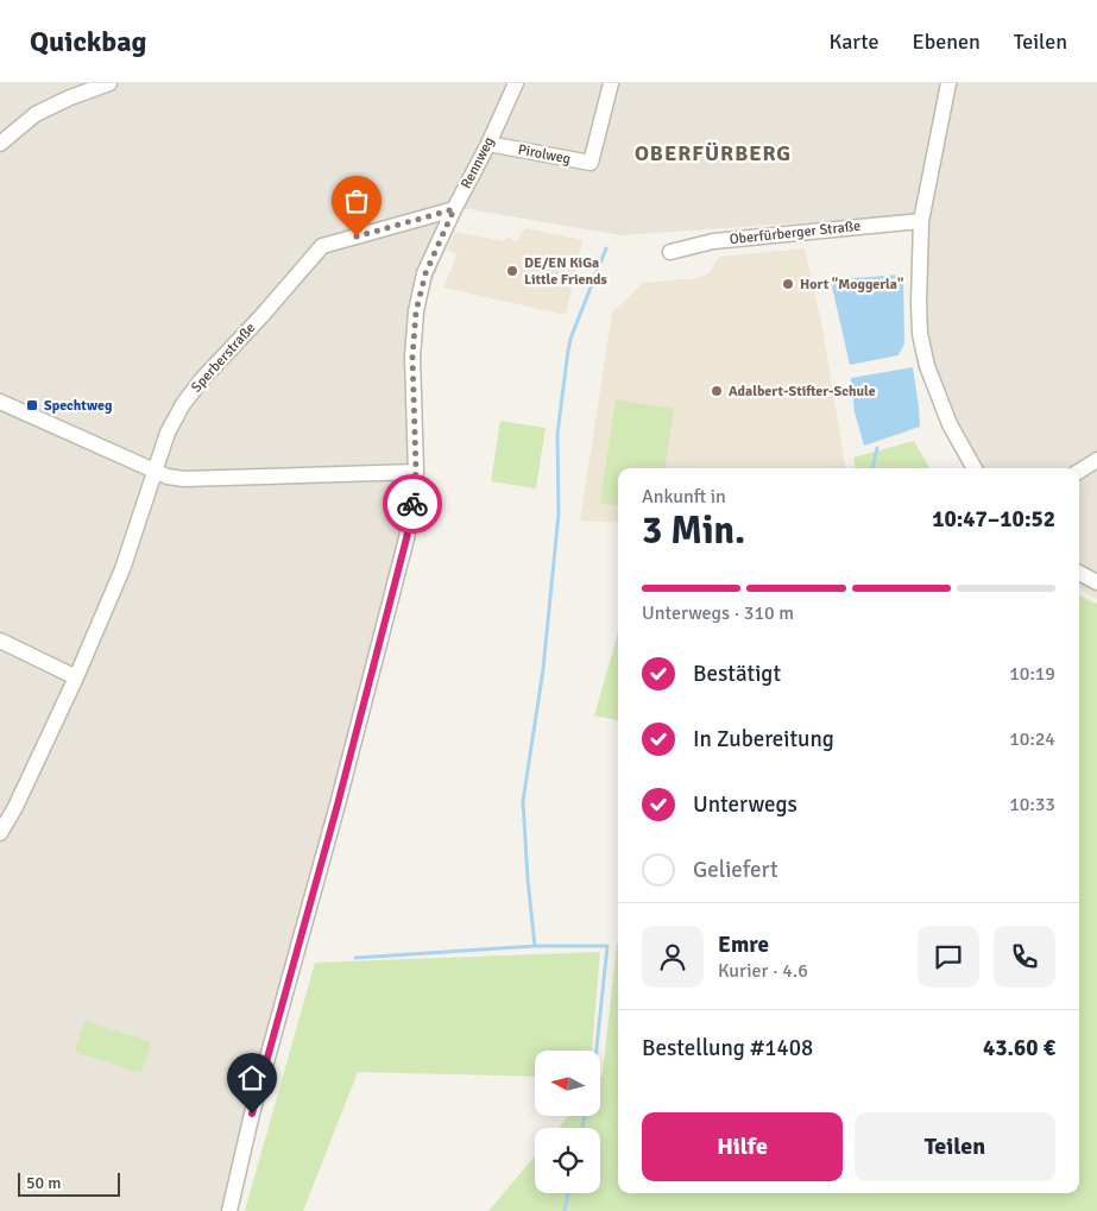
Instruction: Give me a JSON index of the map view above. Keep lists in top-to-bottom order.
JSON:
{
  "streets": {
    "street": [
      "Pirolweg",
      "Rennweg",
      "Oberfürberger Straße",
      "Sperberstraße"
    ]
  },
  "crossings": [
    ["Pirolweg", "Rennweg"],
    ["Rennweg", "Sperberstraße"]
  ],
  "districts": ["OBERFÜRBERG"],
  "places": {
    "other": ["DE/EN KiGa Little Friends", "Hort \"Moggerla\"", "Adalbert-Stifter-Schule"],
    "transit": ["Spechtweg"]
  },
  "scale_bar": "50 m",
  "north": "left",
  "page": {
    "header": "Quickbag",
    "nav": ["Karte", "Ebenen", "Teilen"],
    "heading": ["3 Min.", "Ankunft in", "10:47–10:52"],
    "panel": [
      "Emre",
      "Kurier · 4.6",
      "Bestellung #1408",
      "43.60 €"
    ],
    "bar": "Unterwegs · 310 m",
    "list": [
      ["Bestätigt", "10:19"],
      ["In Zubereitung", "10:24"],
      ["Unterwegs", "10:33"],
      "Geliefert"
    ],
    "buttons": ["Hilfe", "Teilen"],
    "scale": "50 m"
  }
}
